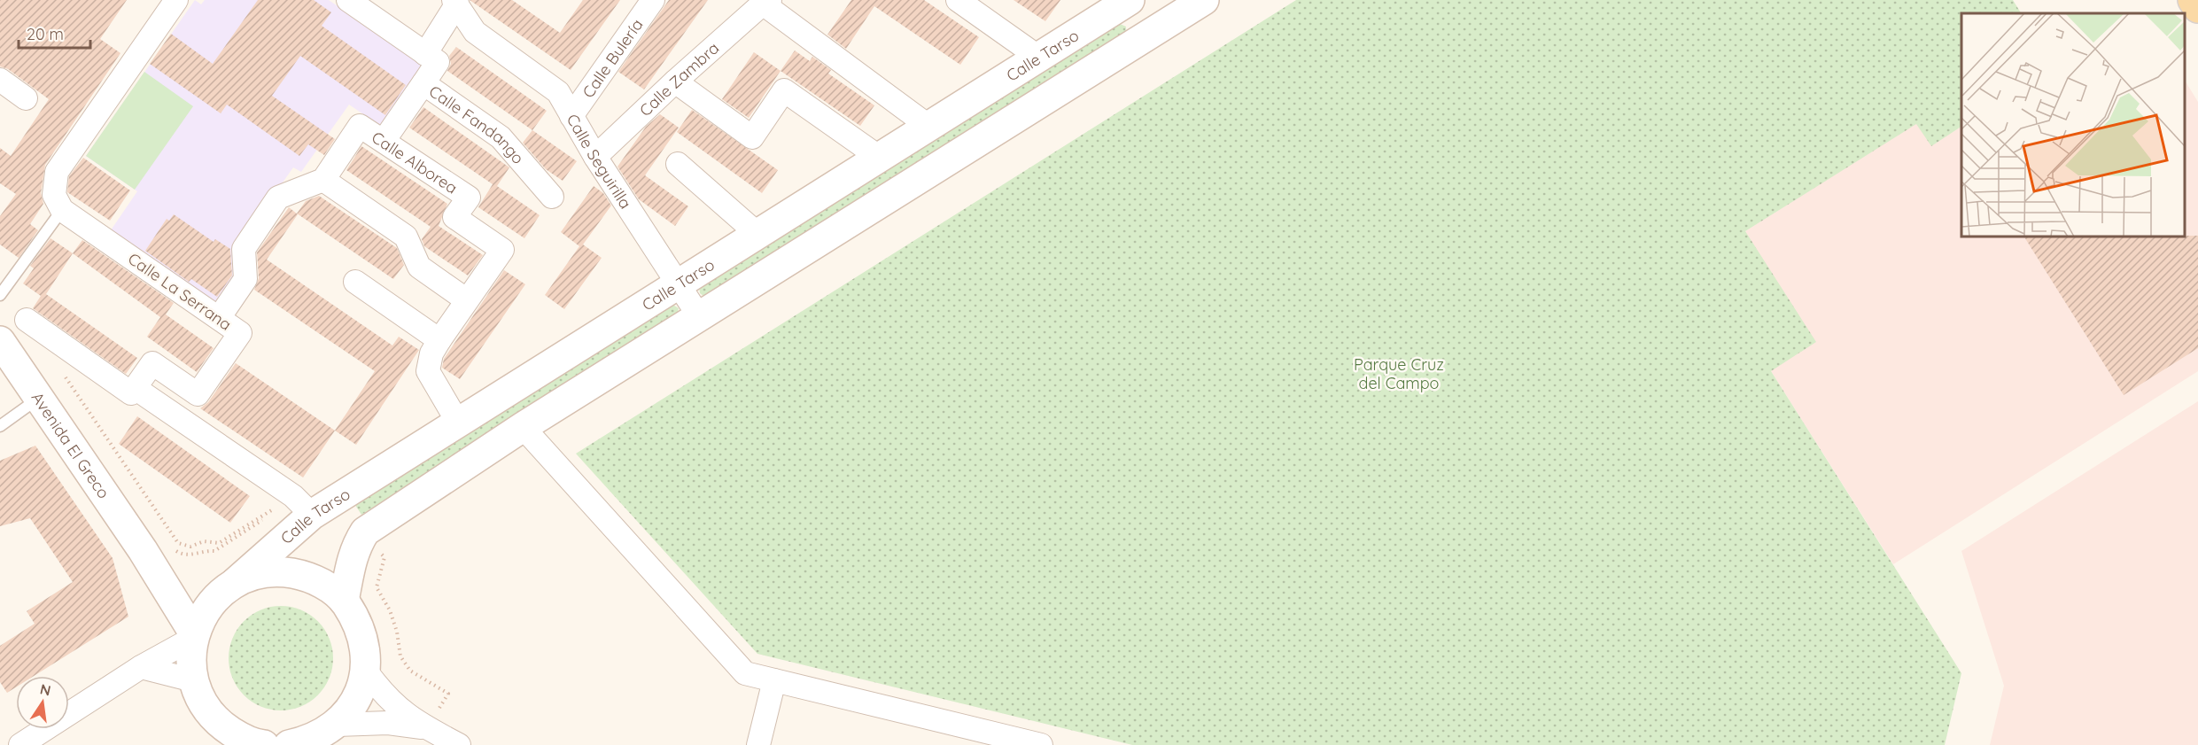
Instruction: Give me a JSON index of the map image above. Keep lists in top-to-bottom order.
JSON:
{
  "streets": {
    "street": [
      "Calle Tarso",
      "Calle Bulería",
      "Calle Zambra",
      "Calle Fandango",
      "Calle Seguirilla",
      "Calle Alborea",
      "Calle La Serrana",
      "Avenida El Greco"
    ]
  },
  "crossings": [
    ["Calle Tarso", "Calle Zambra"],
    ["Calle Tarso", "Calle Seguirilla"],
    ["Calle Tarso", "Avenida El Greco"],
    ["Calle Bulería", "Calle Seguirilla"],
    ["Calle Zambra", "Calle Seguirilla"]
  ],
  "parks": ["Parque Cruz del Campo"],
  "scale_bar": "20 m",
  "north": "top"
}
